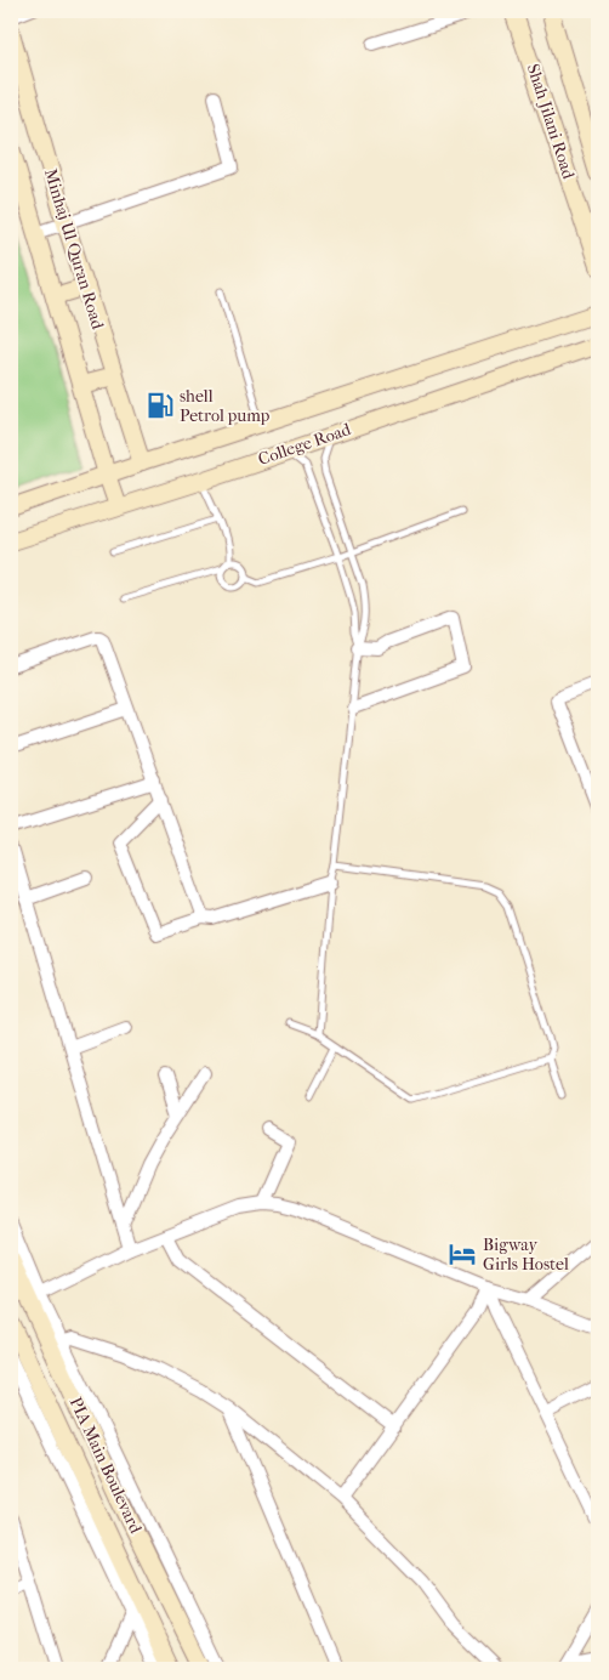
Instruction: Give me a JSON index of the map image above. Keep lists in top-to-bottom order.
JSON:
{
  "streets": {
    "main road": [
      "Shah Jilani Road",
      "Minhaj Ul Quran Road",
      "College Road",
      "PIA Main Boulevard"
    ]
  },
  "crossings": [
    ["Minhaj Ul Quran Road", "College Road"]
  ],
  "places": {
    "fuel station": ["shell Petrol pump"],
    "hotel": ["Bigway Girls Hostel"]
  }
}
